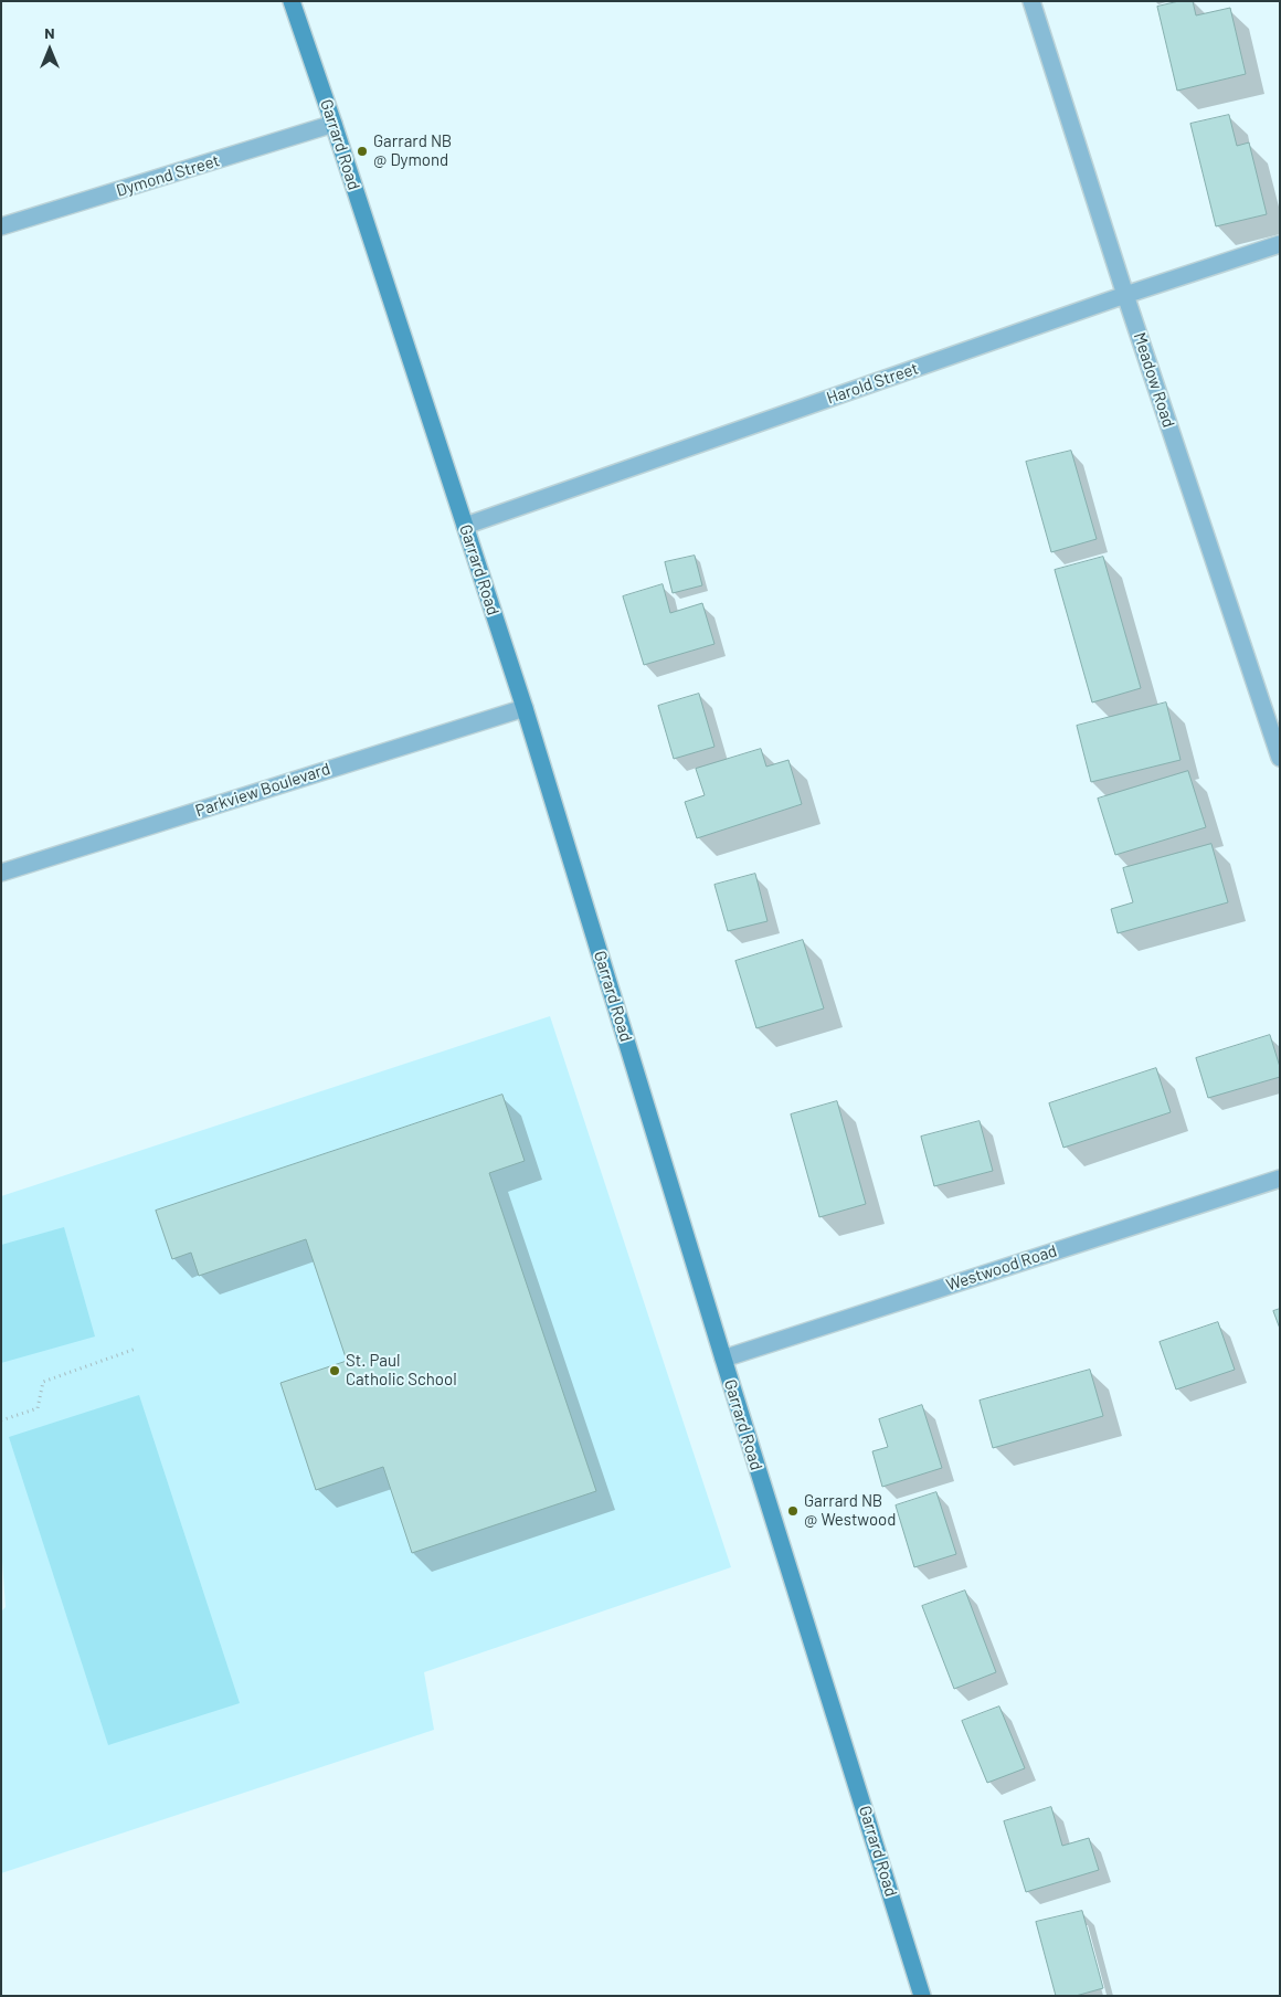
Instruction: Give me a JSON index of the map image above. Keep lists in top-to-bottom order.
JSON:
{
  "streets": {
    "street": [
      "Garrard Road",
      "Dymond Street",
      "Meadow Road",
      "Harold Street",
      "Parkview Boulevard",
      "Westwood Road"
    ]
  },
  "crossings": [
    ["Garrard Road", "Dymond Street"],
    ["Garrard Road", "Harold Street"],
    ["Garrard Road", "Parkview Boulevard"],
    ["Garrard Road", "Westwood Road"],
    ["Meadow Road", "Harold Street"]
  ],
  "places": ["Garrard NB @ Dymond", "St. Paul Catholic School", "Garrard NB @ Westwood"],
  "north": "top"
}
